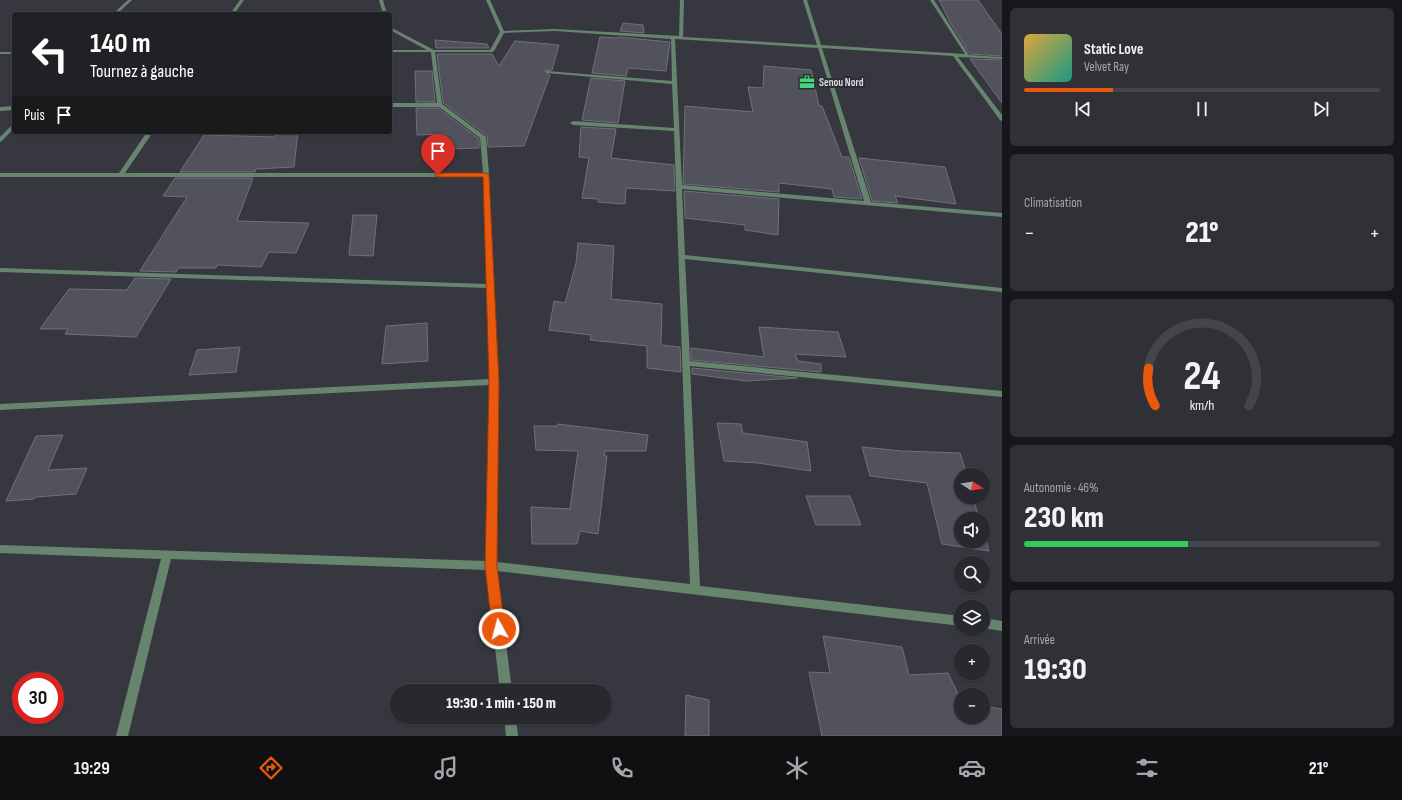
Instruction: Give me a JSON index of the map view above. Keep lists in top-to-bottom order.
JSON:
{
  "places": {
    "office": ["Senou Nord"]
  },
  "north": "right",
  "page": {
    "turn": ["140 m", "Tournez à gauche"],
    "song": ["Static Love", "Velvet Ray"],
    "then": "Puis",
    "tile": [
      "Climatisation",
      ["Autonomie · 46%", "230 km"],
      ["Arrivée", "19:30"]
    ],
    "heat": ["−", "21°", "+"],
    "map_buttons": ["+", "−"],
    "limit": "30",
    "trip": "19:30 · 1 min · 150 m",
    "tabs": ["19:29", "21°"],
    "gauge": ["24", "km/h"]
  }
}
